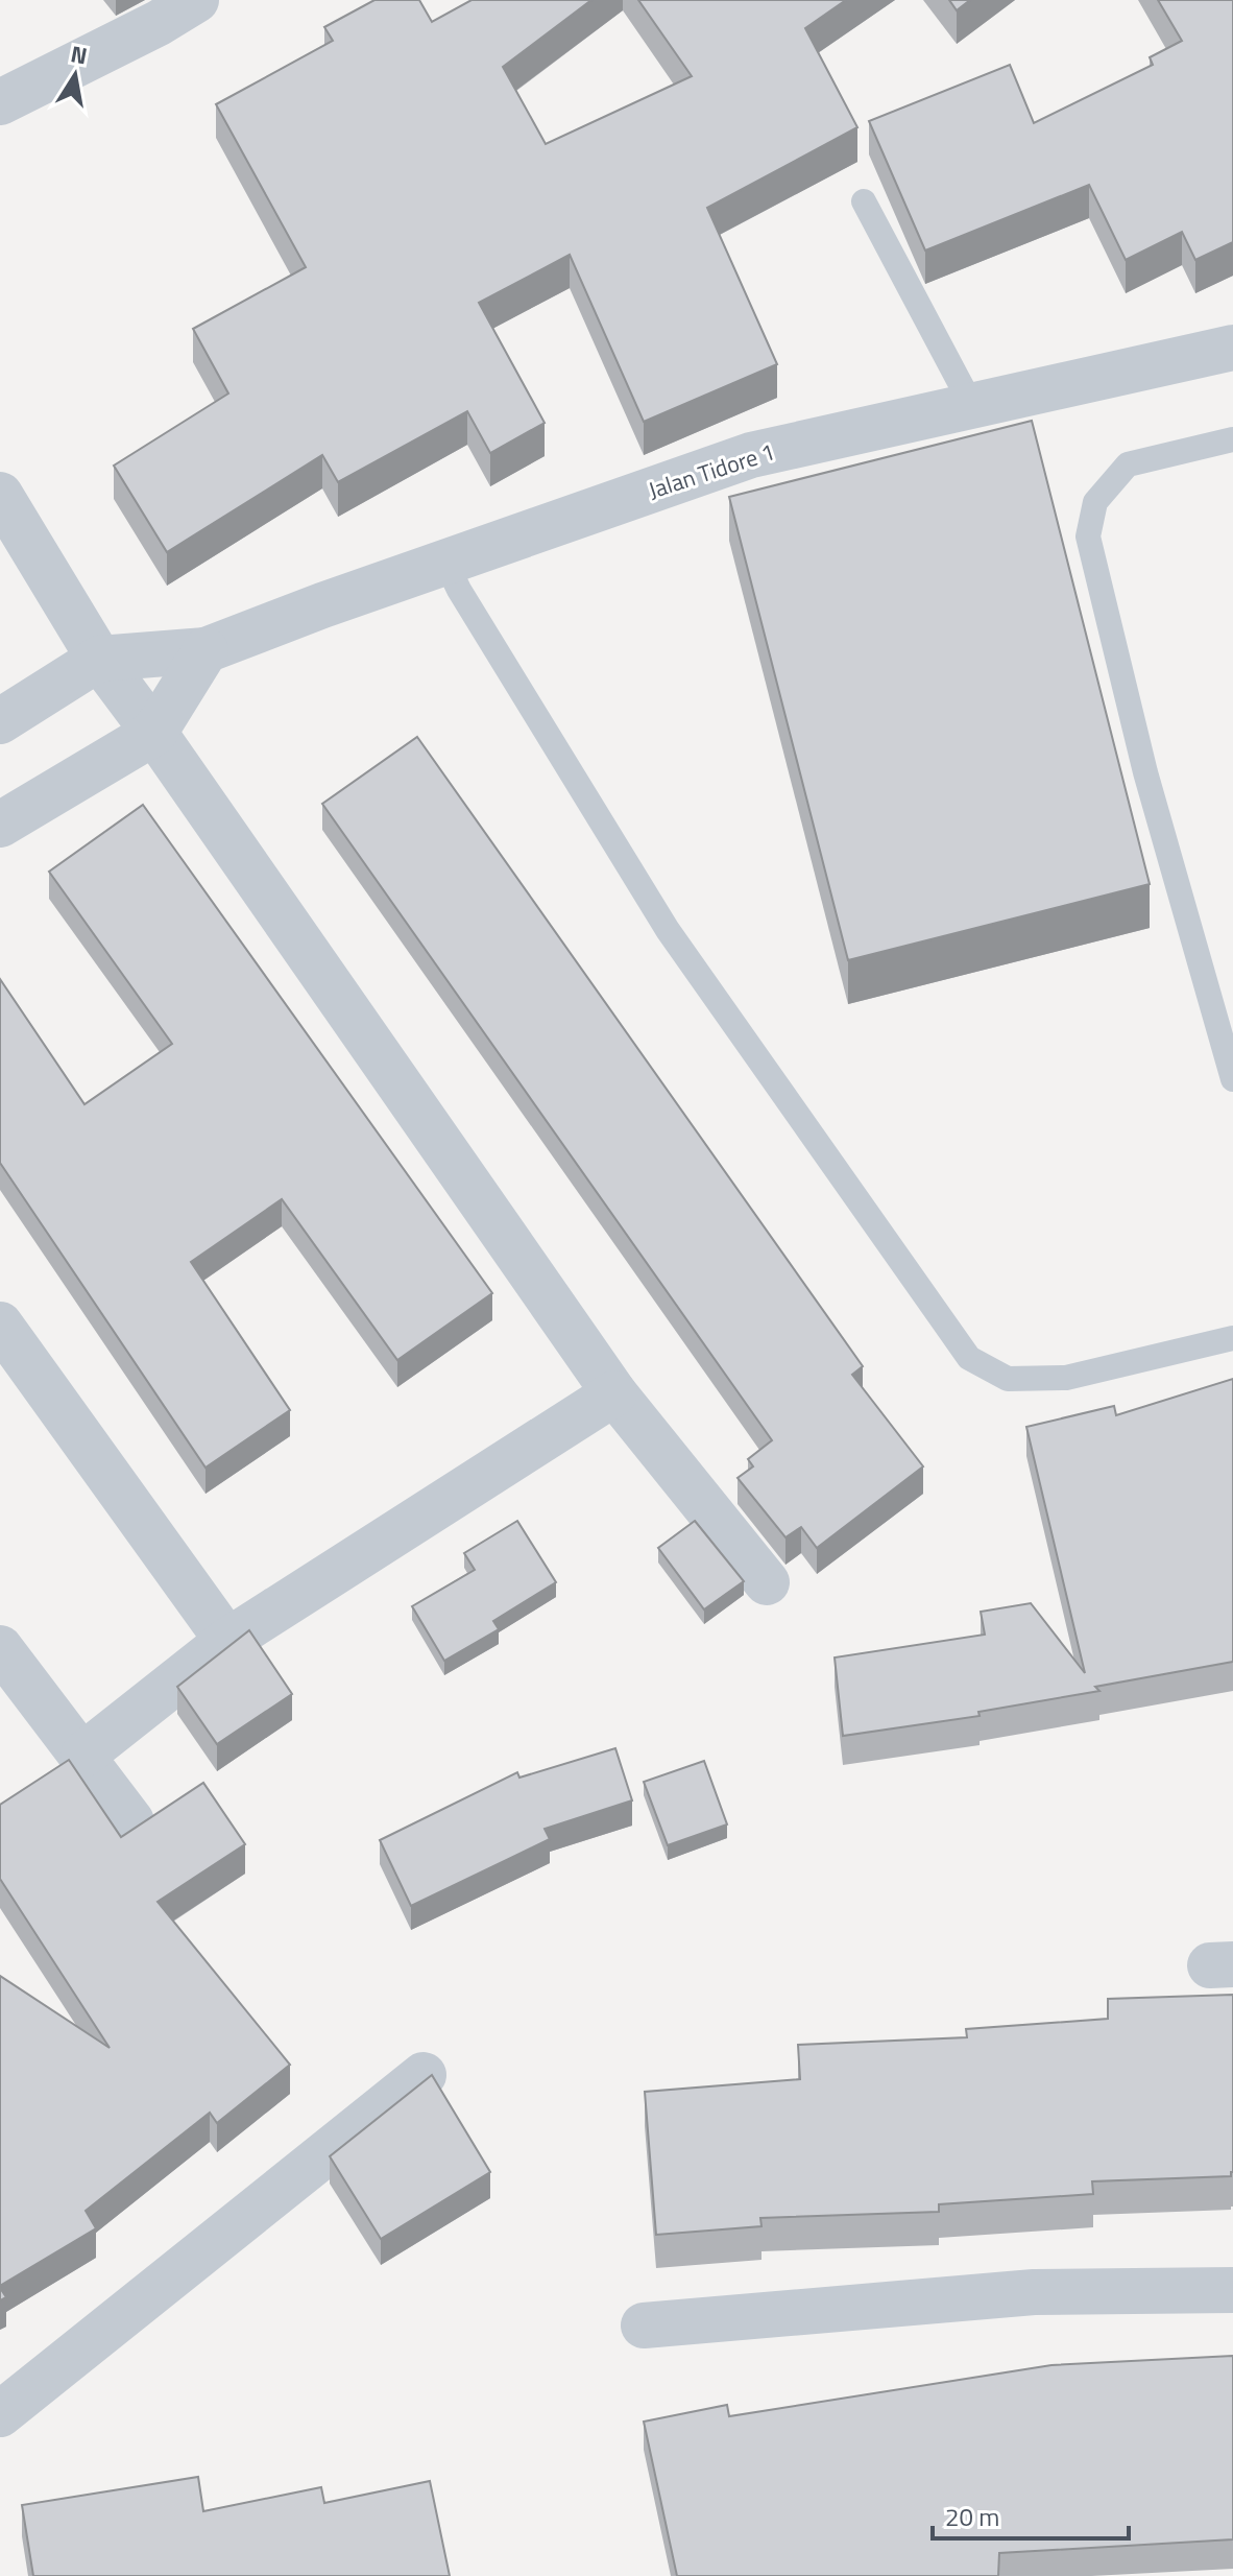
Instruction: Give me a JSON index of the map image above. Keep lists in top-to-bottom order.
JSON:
{
  "streets": {
    "street": ["Jalan Tidore 1"]
  },
  "scale_bar": "20 m",
  "north": "top"
}
